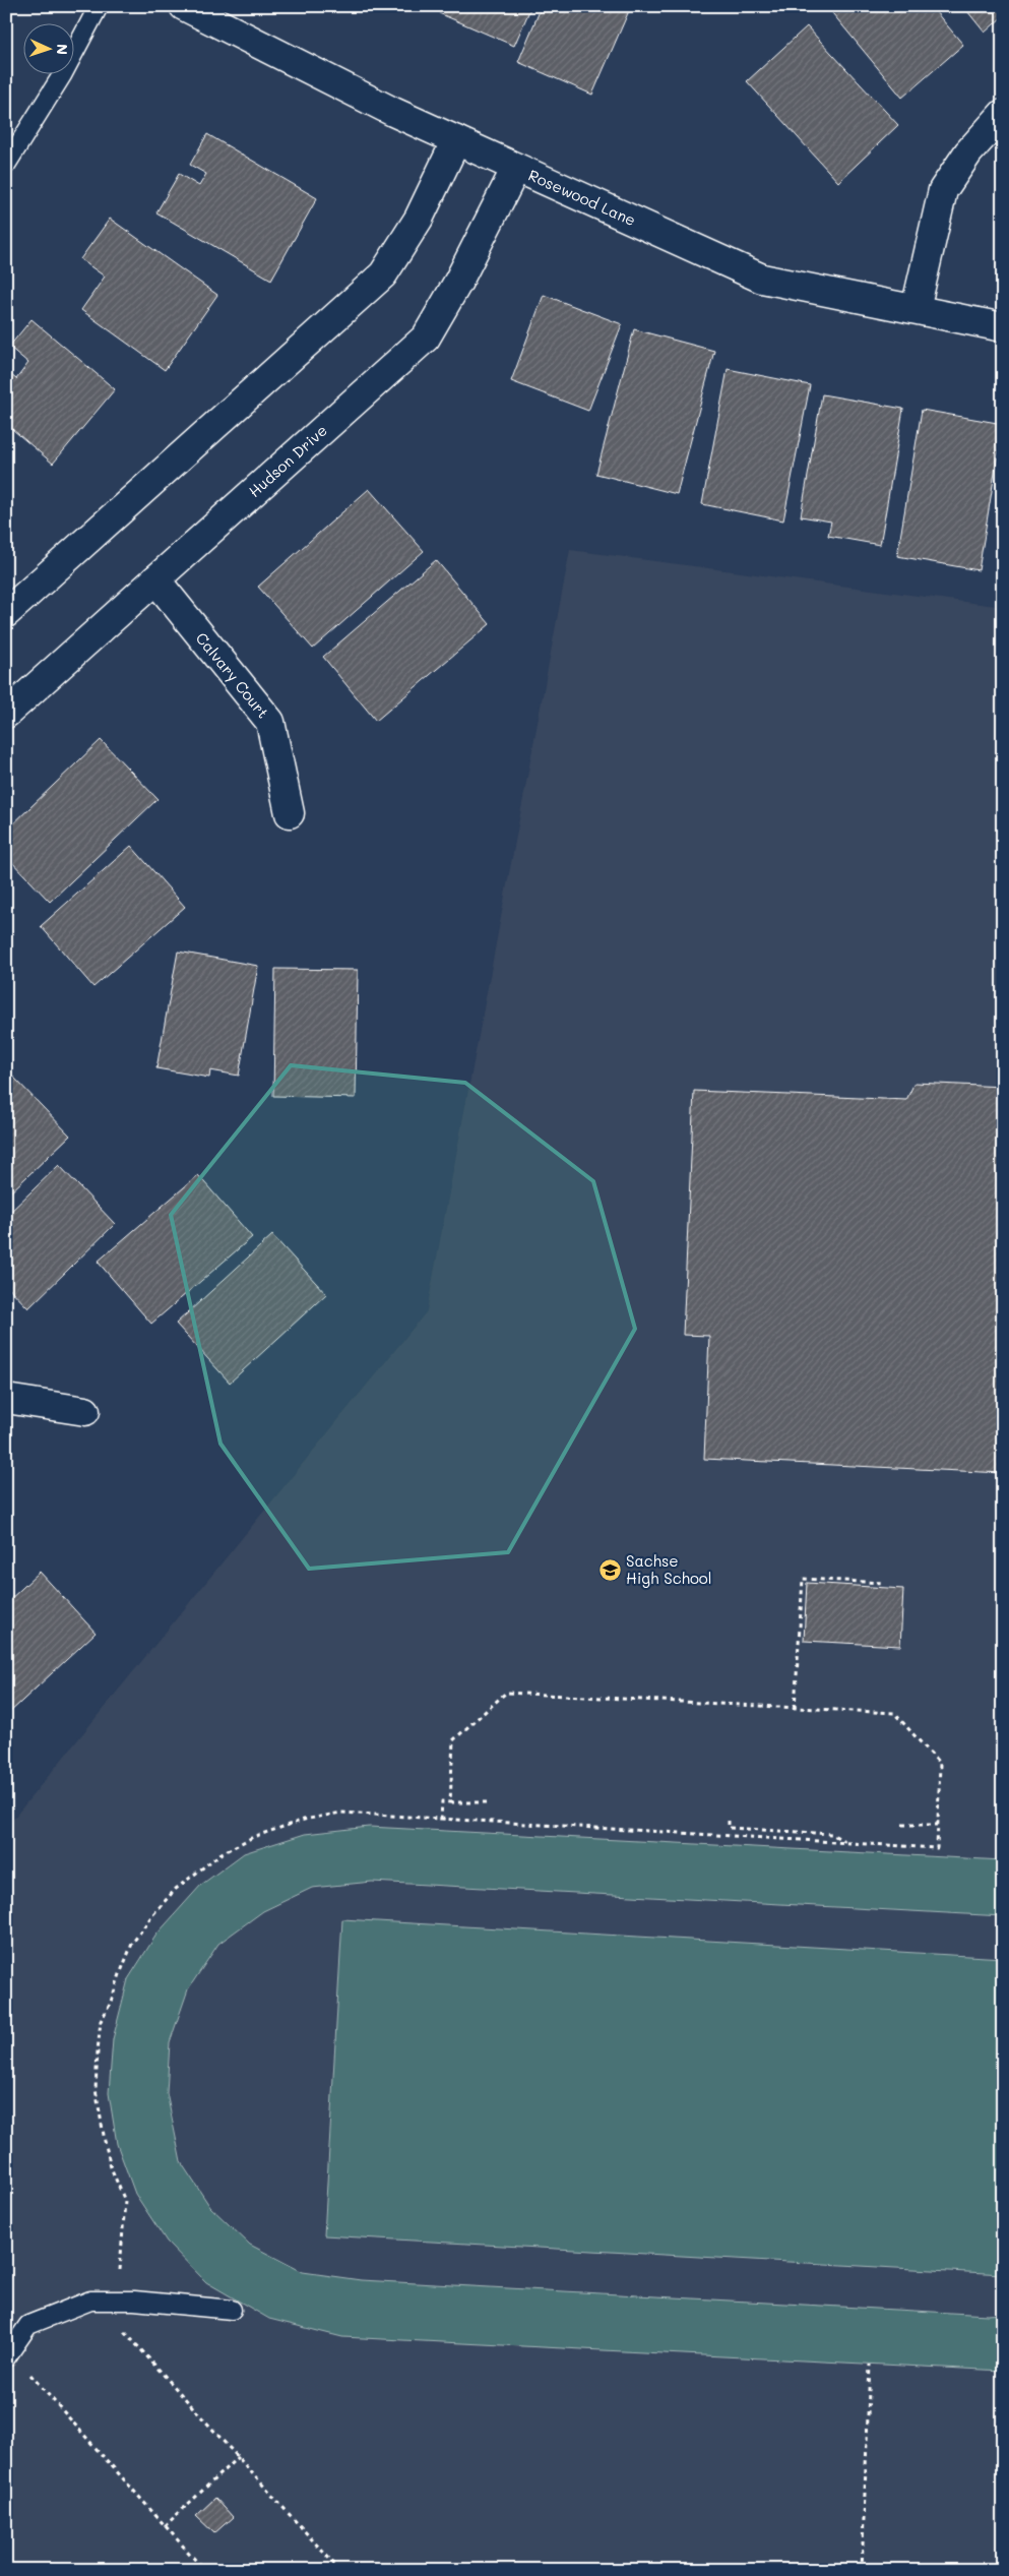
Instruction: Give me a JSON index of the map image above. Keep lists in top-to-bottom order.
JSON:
{
  "streets": {
    "street": ["Rosewood Lane", "Hudson Drive", "Calvary Court"]
  },
  "crossings": [
    ["Rosewood Lane", "Hudson Drive"],
    ["Hudson Drive", "Calvary Court"]
  ],
  "places": {
    "school or university": ["Sachse High School"]
  },
  "north": "right"
}
